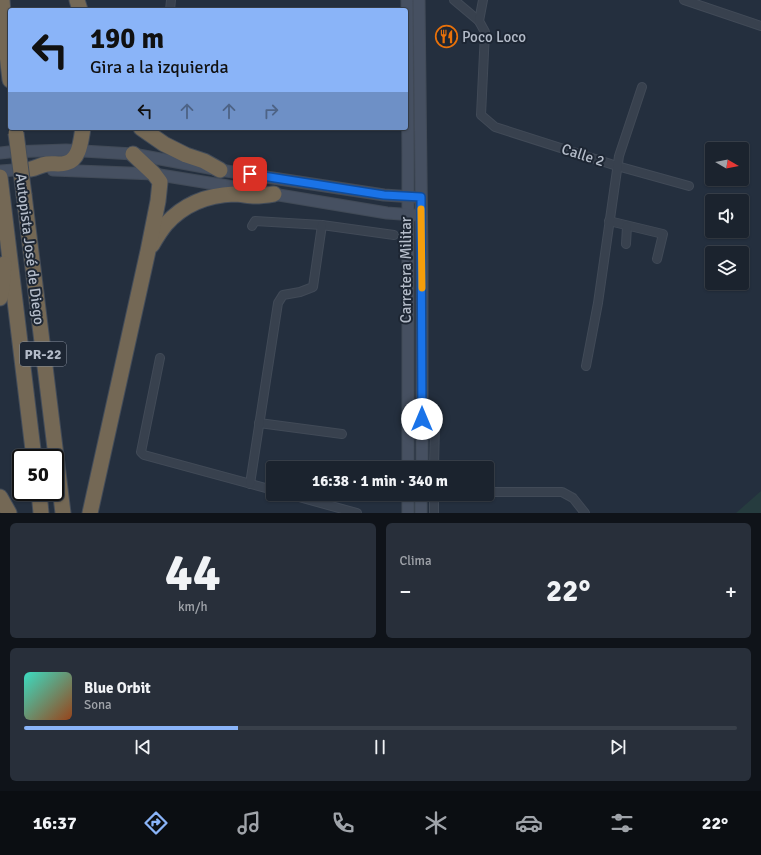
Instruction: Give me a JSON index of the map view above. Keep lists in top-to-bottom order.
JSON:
{
  "streets": {
    "highway": ["Autopista José de Diego", "PR-22"],
    "main road": ["Carretera Militar"],
    "street": ["Calle 2"]
  },
  "places": {
    "restaurant": ["Poco Loco"]
  },
  "north": "right",
  "page": {
    "turn": ["190 m", "Gira a la izquierda"],
    "limit": "50",
    "trip": "16:38 · 1 min · 340 m",
    "tile": [
      ["44", "km/h"],
      "Clima"
    ],
    "heat": ["−", "22°", "+"],
    "song": ["Blue Orbit", "Sona"],
    "tabs": ["16:37", "22°"]
  }
}
